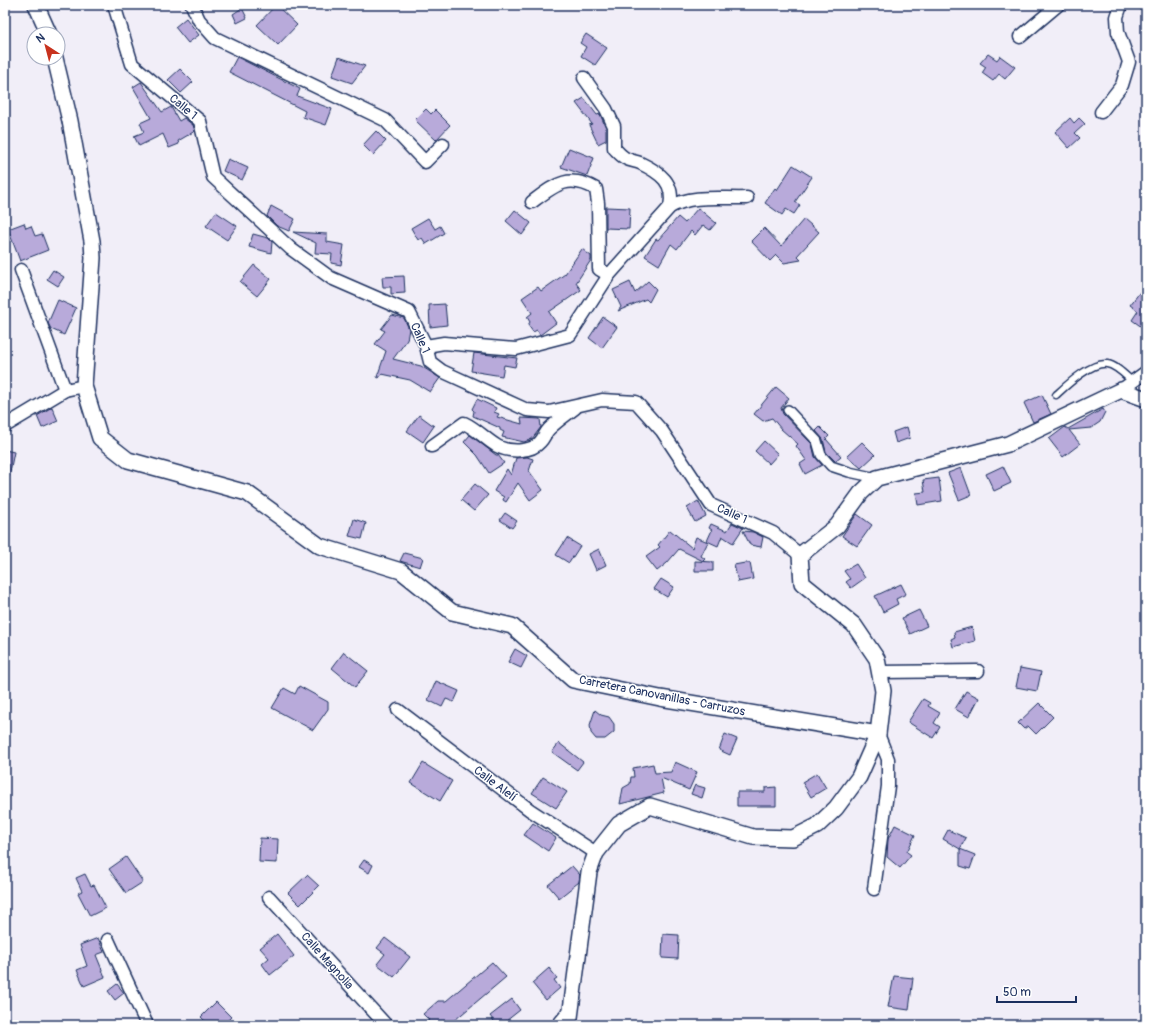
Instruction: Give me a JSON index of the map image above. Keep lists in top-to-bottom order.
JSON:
{
  "streets": {
    "street": [
      "Calle 1",
      "Carretera Canovanillas - Carruzos",
      "Calle Alelí",
      "Calle Magnolia"
    ]
  },
  "scale_bar": "50 m",
  "north": "top left"
}
